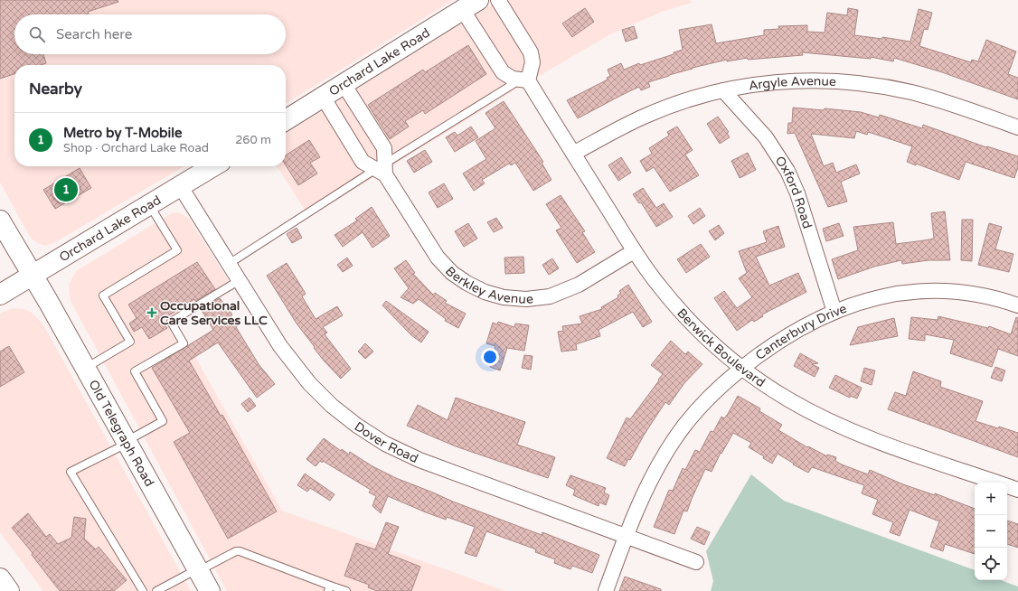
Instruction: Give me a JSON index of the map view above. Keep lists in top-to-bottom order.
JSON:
{
  "streets": {
    "main road": ["Orchard Lake Road", "Old Telegraph Road"],
    "street": [
      "Argyle Avenue",
      "Oxford Road",
      "Berkley Avenue",
      "Canterbury Drive",
      "Berwick Boulevard",
      "Dover Road"
    ]
  },
  "crossings": [
    ["Orchard Lake Road", "Berkley Avenue"],
    ["Orchard Lake Road", "Old Telegraph Road"],
    ["Orchard Lake Road", "Dover Road"],
    ["Argyle Avenue", "Oxford Road"],
    ["Argyle Avenue", "Berwick Boulevard"],
    ["Oxford Road", "Canterbury Drive"],
    ["Berkley Avenue", "Berwick Boulevard"],
    ["Canterbury Drive", "Berwick Boulevard"],
    ["Canterbury Drive", "Dover Road"]
  ],
  "places": {
    "health": ["Occupational Care Services LLC"]
  },
  "page": {
    "search": "Search here",
    "heading": "Nearby",
    "list": [
      {
        "mark": "1",
        "name": "Metro by T-Mobile",
        "note": "Shop · Orchard Lake Road",
        "value": "260 m"
      }
    ],
    "pins": "1",
    "map_buttons": ["+", "−"]
  }
}
